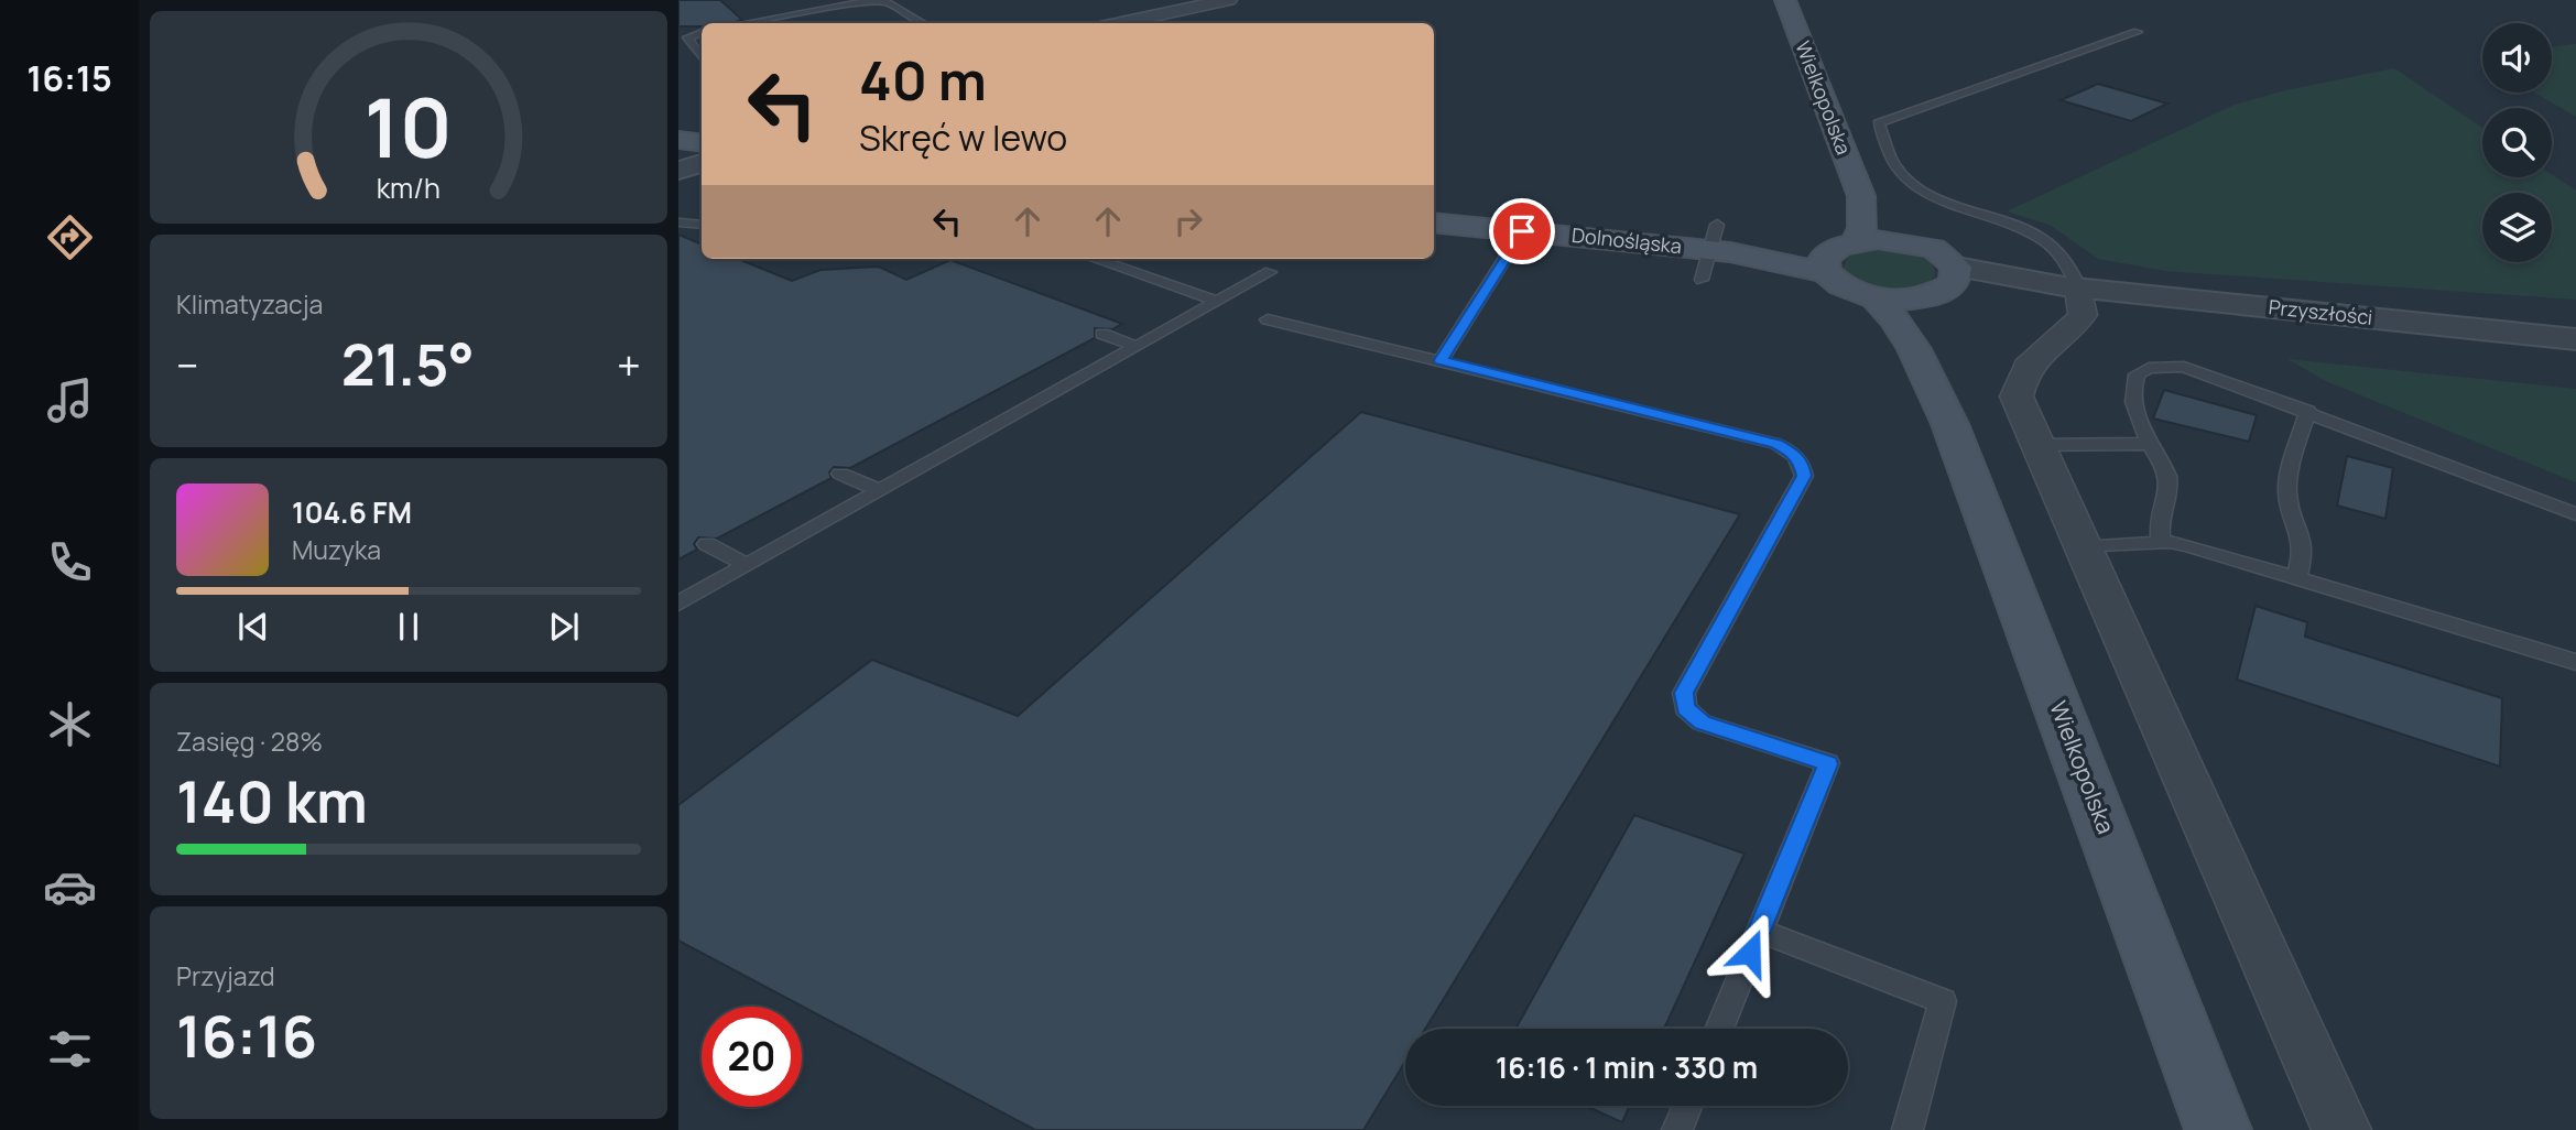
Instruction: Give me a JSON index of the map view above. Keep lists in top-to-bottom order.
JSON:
{
  "streets": {
    "main road": ["Wielkopolska", "Dolnośląska"],
    "street": ["Przyszłości"]
  },
  "crossings": [
    ["Wielkopolska", "Dolnośląska"],
    ["Wielkopolska", "Przyszłości"]
  ],
  "page": {
    "tabs": "16:15",
    "turn": ["40 m", "Skręć w lewo"],
    "tile": [
      "Klimatyzacja",
      ["Zasięg · 28%", "140 km"],
      ["Przyjazd", "16:16"]
    ],
    "heat": ["−", "21.5°", "+"],
    "song": ["104.6 FM", "Muzyka"],
    "limit": "20",
    "trip": "16:16 · 1 min · 330 m",
    "gauge": ["10", "km/h"]
  }
}
